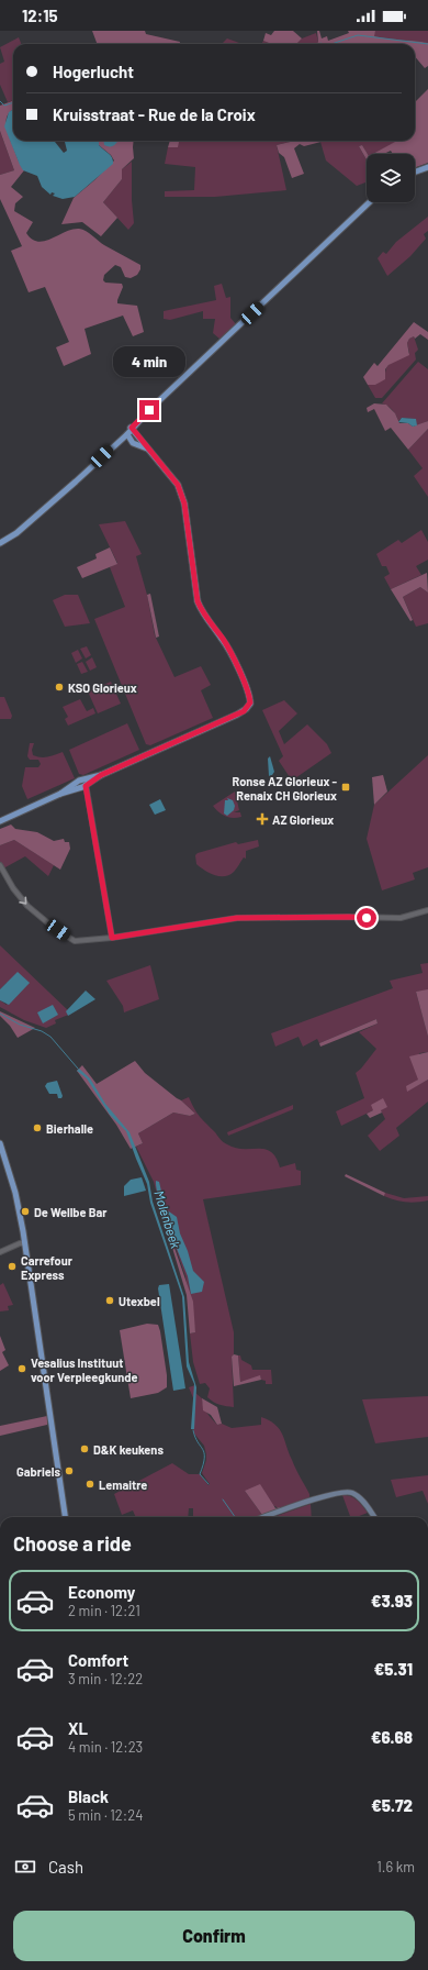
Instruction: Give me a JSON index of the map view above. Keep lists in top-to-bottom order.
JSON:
{
  "water": ["Molenbeek"],
  "places": {
    "other": [
      "KSO Glorieux",
      "Bierhalle",
      "De Wellbe Bar",
      "Carrefour Express",
      "Utexbel",
      "Vesalius Instituut voor Verpleegkunde",
      "D&K keukens",
      "Gabriels",
      "Lemaitre"
    ],
    "transit": ["Ronse AZ Glorieux - Renaix CH Glorieux"],
    "health": ["AZ Glorieux"]
  },
  "page": {
    "status": "12:15",
    "banner": ["Hogerlucht", "Kruisstraat - Rue de la Croix"],
    "bubble": "4 min",
    "heading": "Choose a ride",
    "list": [
      {
        "name": "Economy",
        "note": "2 min · 12:21",
        "value": "€3.93"
      },
      {
        "name": "Comfort",
        "note": "3 min · 12:22",
        "value": "€5.31"
      },
      {
        "name": "XL",
        "note": "4 min · 12:23",
        "value": "€6.68"
      },
      {
        "name": "Black",
        "note": "5 min · 12:24",
        "value": "€5.72"
      }
    ],
    "pay": ["Cash", "1.6 km"],
    "buttons": "Confirm"
  }
}
